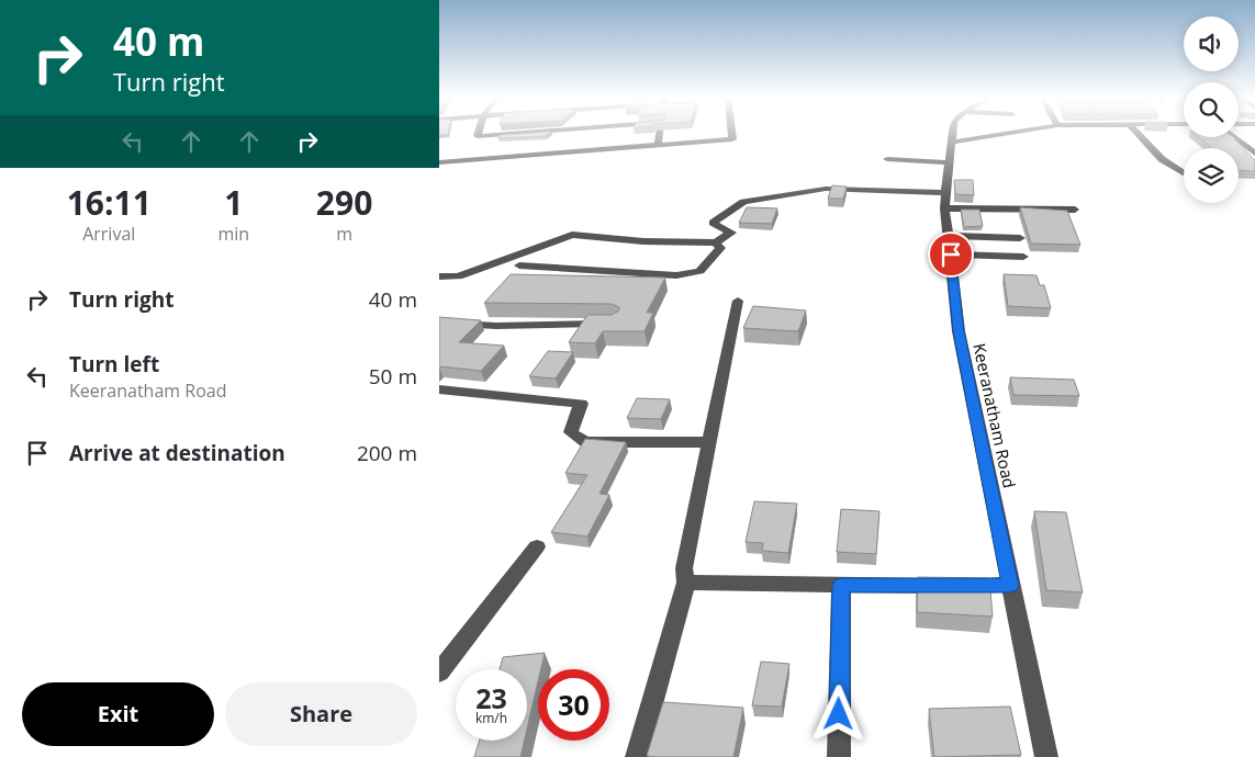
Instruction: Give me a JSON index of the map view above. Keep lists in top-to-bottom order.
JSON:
{
  "streets": {
    "street": ["Keeranatham Road"]
  },
  "page": {
    "turn": ["40 m", "Turn right"],
    "eta": [
      "16:11",
      "Arrival",
      "1",
      "min",
      "290",
      "m"
    ],
    "list": [
      {
        "name": "Turn right",
        "value": "40 m"
      },
      {
        "name": "Turn left",
        "note": "Keeranatham Road",
        "value": "50 m"
      },
      {
        "name": "Arrive at destination",
        "value": "200 m"
      }
    ],
    "speed": "23 km/h",
    "limit": "30",
    "buttons": ["Exit", "Share"]
  }
}
